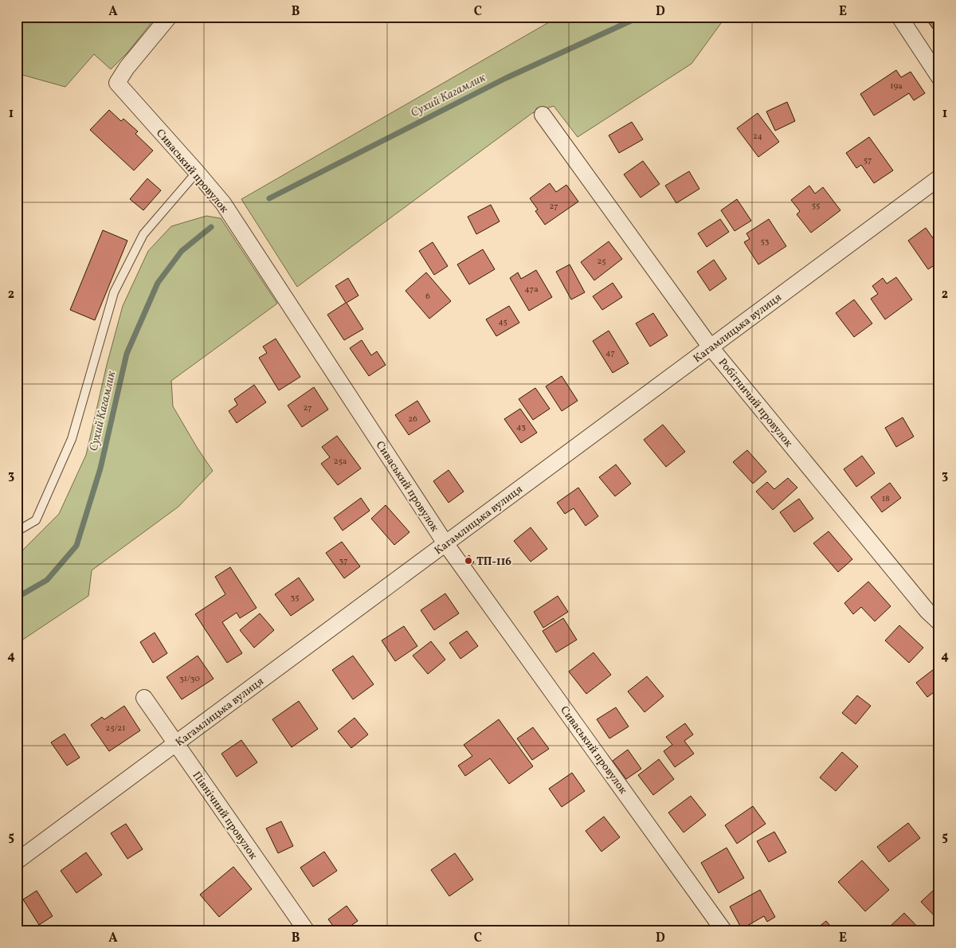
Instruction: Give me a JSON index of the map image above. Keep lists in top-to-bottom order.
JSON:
{
  "streets": {
    "street": [
      "Сиваський провулок",
      "Кагамлицька вулиця",
      "Робітничий провулок",
      "Північний провулок"
    ]
  },
  "crossings": [
    ["Сиваський провулок", "Кагамлицька вулиця"],
    ["Кагамлицька вулиця", "Робітничий провулок"],
    ["Кагамлицька вулиця", "Північний провулок"]
  ],
  "water": ["Сухий Кагамлик"],
  "places": ["ТП-116"],
  "house_numbers": [
    "19а",
    "24",
    "57",
    "55",
    "27",
    "53",
    "25",
    "47а",
    "6",
    "45",
    "47",
    "27",
    "26",
    "43",
    "25а",
    "18",
    "37",
    "35",
    "31/30",
    "25/21"
  ],
  "grid": {
    "columns": [
      "A",
      "B",
      "C",
      "D",
      "E"
    ],
    "rows": [
      "1",
      "2",
      "3",
      "4",
      "5"
    ]
  }
}
